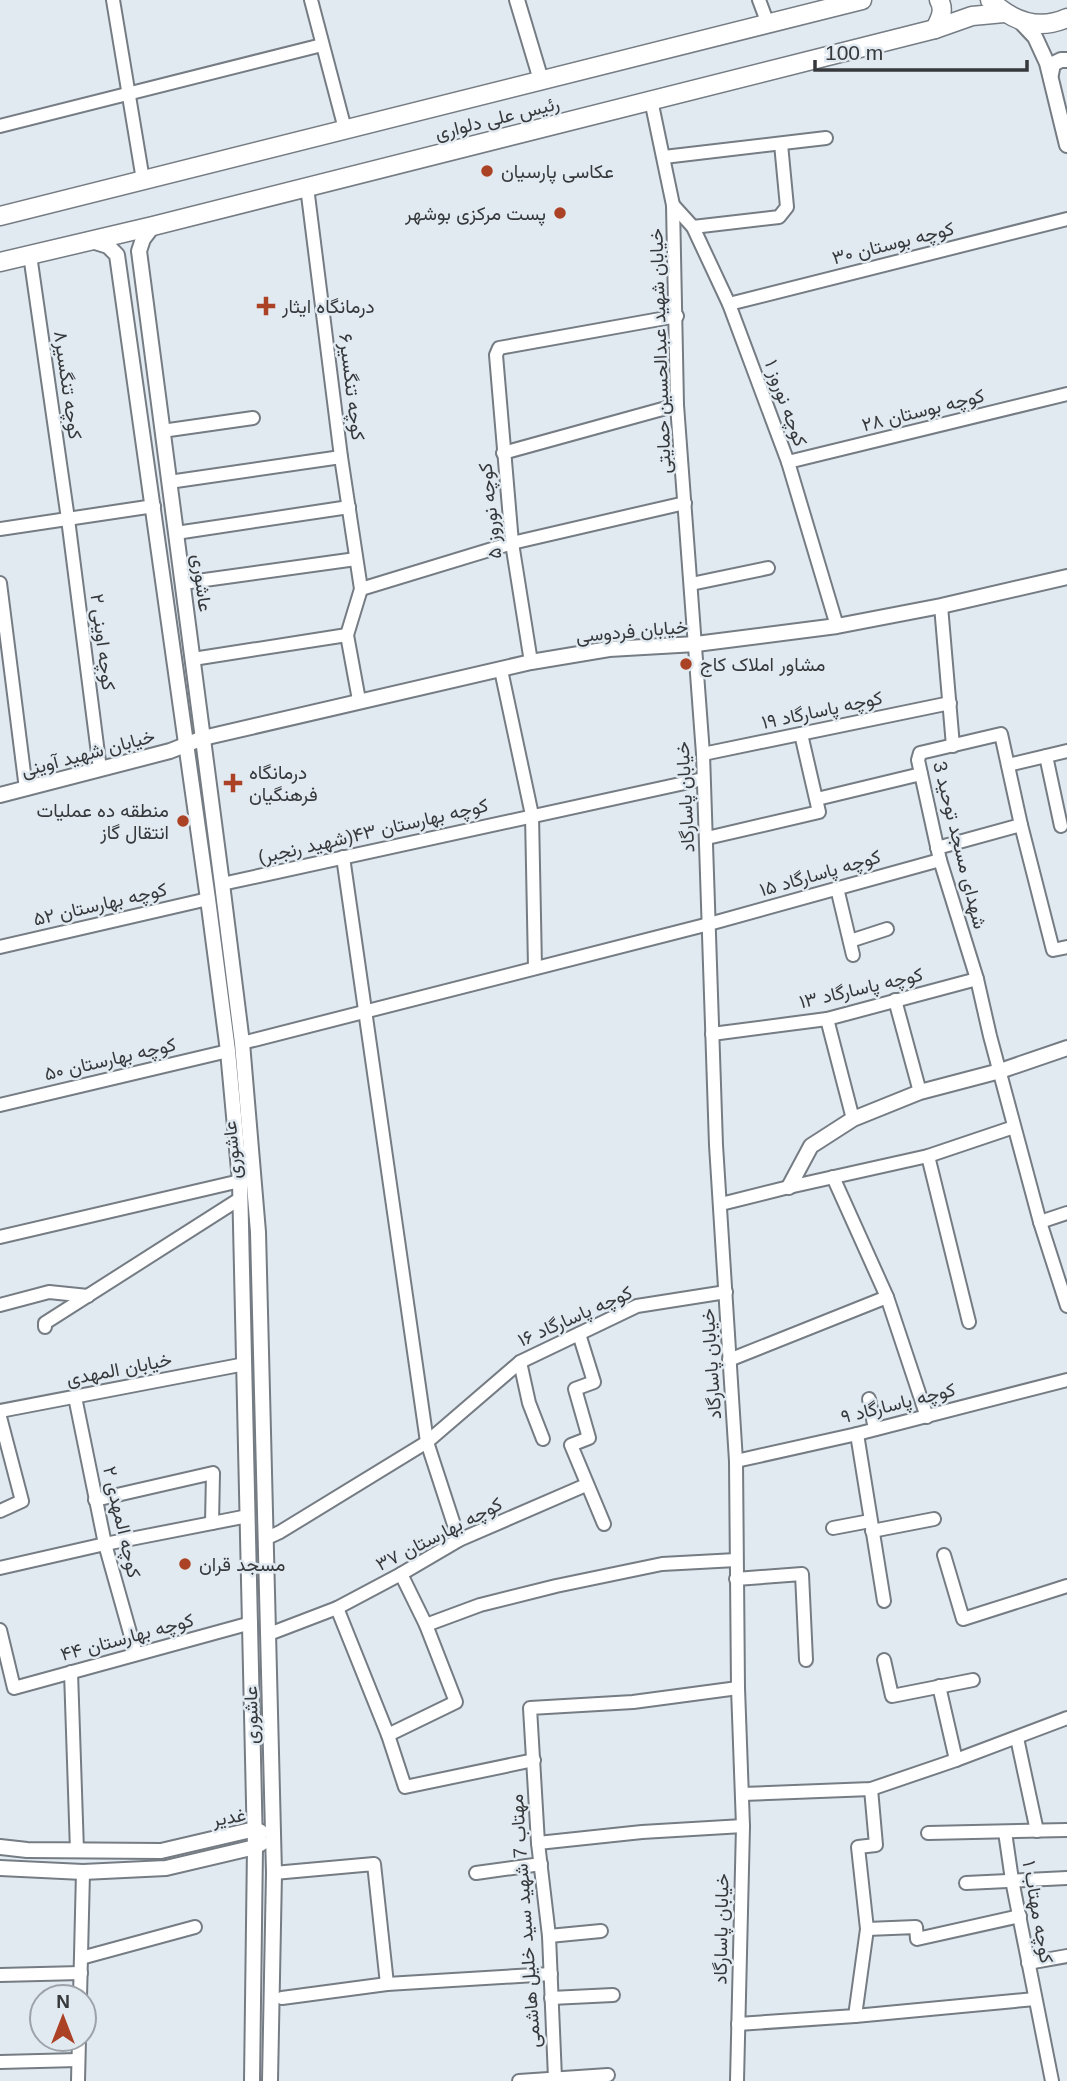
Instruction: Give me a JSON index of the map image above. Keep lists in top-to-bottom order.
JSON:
{
  "streets": {
    "main road": ["رئیس علی دلواری"],
    "street": [
      "کوچه بوستان ۳۰",
      "خیابان شهید عبدالحسین حمایتی",
      "کوچه تنگسیر۸",
      "کوچه تنگسیر۶",
      "کوچه نوروز ۱",
      "کوچه بوستان ۲۸",
      "کوچه نوروز ۵",
      "عاشوری",
      "خیابان فردوسی",
      "کوچه اوینی ۲",
      "کوچه پاسارگاد ۱۹",
      "خیابان شهید آوینی",
      "خیابان پاسارگاد",
      "کوچه بهارستان ۴۳(شهید رنجبر)",
      "شهدای مسجد توحید 3",
      "کوچه پاسارگاد ۱۵",
      "کوچه بهارستان ۵۲",
      "کوچه پاسارگاد ۱۳",
      "کوچه بهارستان ۵۰",
      "کوچه پاسارگاد ۱۶",
      "خیابان المهدی",
      "کوچه پاسارگاد ۹",
      "کوچه المهدی ۲",
      "کوچه بهارستان ۳۷",
      "کوچه بهارستان ۴۴",
      "غدیر",
      "کوچه مهتاب ۱",
      "مهتاب 7 شهید سید خلیل هاشمی"
    ]
  },
  "crossings": [
    ["رئیس علی دلواری", "خیابان شهید عبدالحسین حمایتی"],
    ["رئیس علی دلواری", "کوچه تنگسیر۸"],
    ["رئیس علی دلواری", "کوچه تنگسیر۶"],
    ["رئیس علی دلواری", "عاشوری"],
    ["کوچه بوستان ۳۰", "کوچه نوروز ۱"],
    ["خیابان شهید عبدالحسین حمایتی", "کوچه نوروز ۱"],
    ["خیابان شهید عبدالحسین حمایتی", "کوچه نوروز ۵"],
    ["خیابان شهید عبدالحسین حمایتی", "خیابان فردوسی"],
    ["خیابان شهید عبدالحسین حمایتی", "خیابان پاسارگاد"],
    ["کوچه تنگسیر۸", "کوچه اوینی ۲"],
    ["کوچه نوروز ۱", "کوچه بوستان ۲۸"],
    ["کوچه نوروز ۱", "خیابان فردوسی"],
    ["کوچه نوروز ۵", "خیابان فردوسی"],
    ["عاشوری", "خیابان فردوسی"],
    ["عاشوری", "خیابان شهید آوینی"],
    ["عاشوری", "کوچه بهارستان ۴۳(شهید رنجبر)"],
    ["عاشوری", "کوچه پاسارگاد ۱۵"],
    ["عاشوری", "کوچه بهارستان ۵۲"],
    ["عاشوری", "کوچه بهارستان ۵۰"],
    ["عاشوری", "کوچه پاسارگاد ۱۶"],
    ["عاشوری", "خیابان المهدی"],
    ["عاشوری", "کوچه بهارستان ۳۷"],
    ["عاشوری", "کوچه بهارستان ۴۴"],
    ["عاشوری", "غدیر"],
    ["خیابان فردوسی", "خیابان شهید آوینی"],
    ["خیابان فردوسی", "خیابان پاسارگاد"],
    ["کوچه اوینی ۲", "خیابان شهید آوینی"],
    ["کوچه پاسارگاد ۱۹", "خیابان پاسارگاد"],
    ["خیابان پاسارگاد", "کوچه بهارستان ۴۳(شهید رنجبر)"],
    ["خیابان پاسارگاد", "کوچه پاسارگاد ۱۵"],
    ["خیابان پاسارگاد", "کوچه پاسارگاد ۱۳"],
    ["خیابان پاسارگاد", "کوچه پاسارگاد ۱۶"],
    ["خیابان پاسارگاد", "کوچه پاسارگاد ۹"],
    ["خیابان پاسارگاد", "مهتاب 7 شهید سید خلیل هاشمی"],
    ["شهدای مسجد توحید 3", "کوچه پاسارگاد ۱۵"],
    ["شهدای مسجد توحید 3", "کوچه پاسارگاد ۱۳"],
    ["خیابان المهدی", "کوچه المهدی ۲"],
    ["کوچه المهدی ۲", "کوچه بهارستان ۴۴"]
  ],
  "places": {
    "other": [
      "عکاسی پارسیان",
      "پست مرکزی بوشهر",
      "مشاور املاک کاج",
      "منطقه ده عملیات انتقال گاز",
      "مسجد قران"
    ],
    "health": ["درمانگاه ایثار", "درمانگاه فرهنگیان"]
  },
  "scale_bar": "100 m",
  "north": "top"
}
